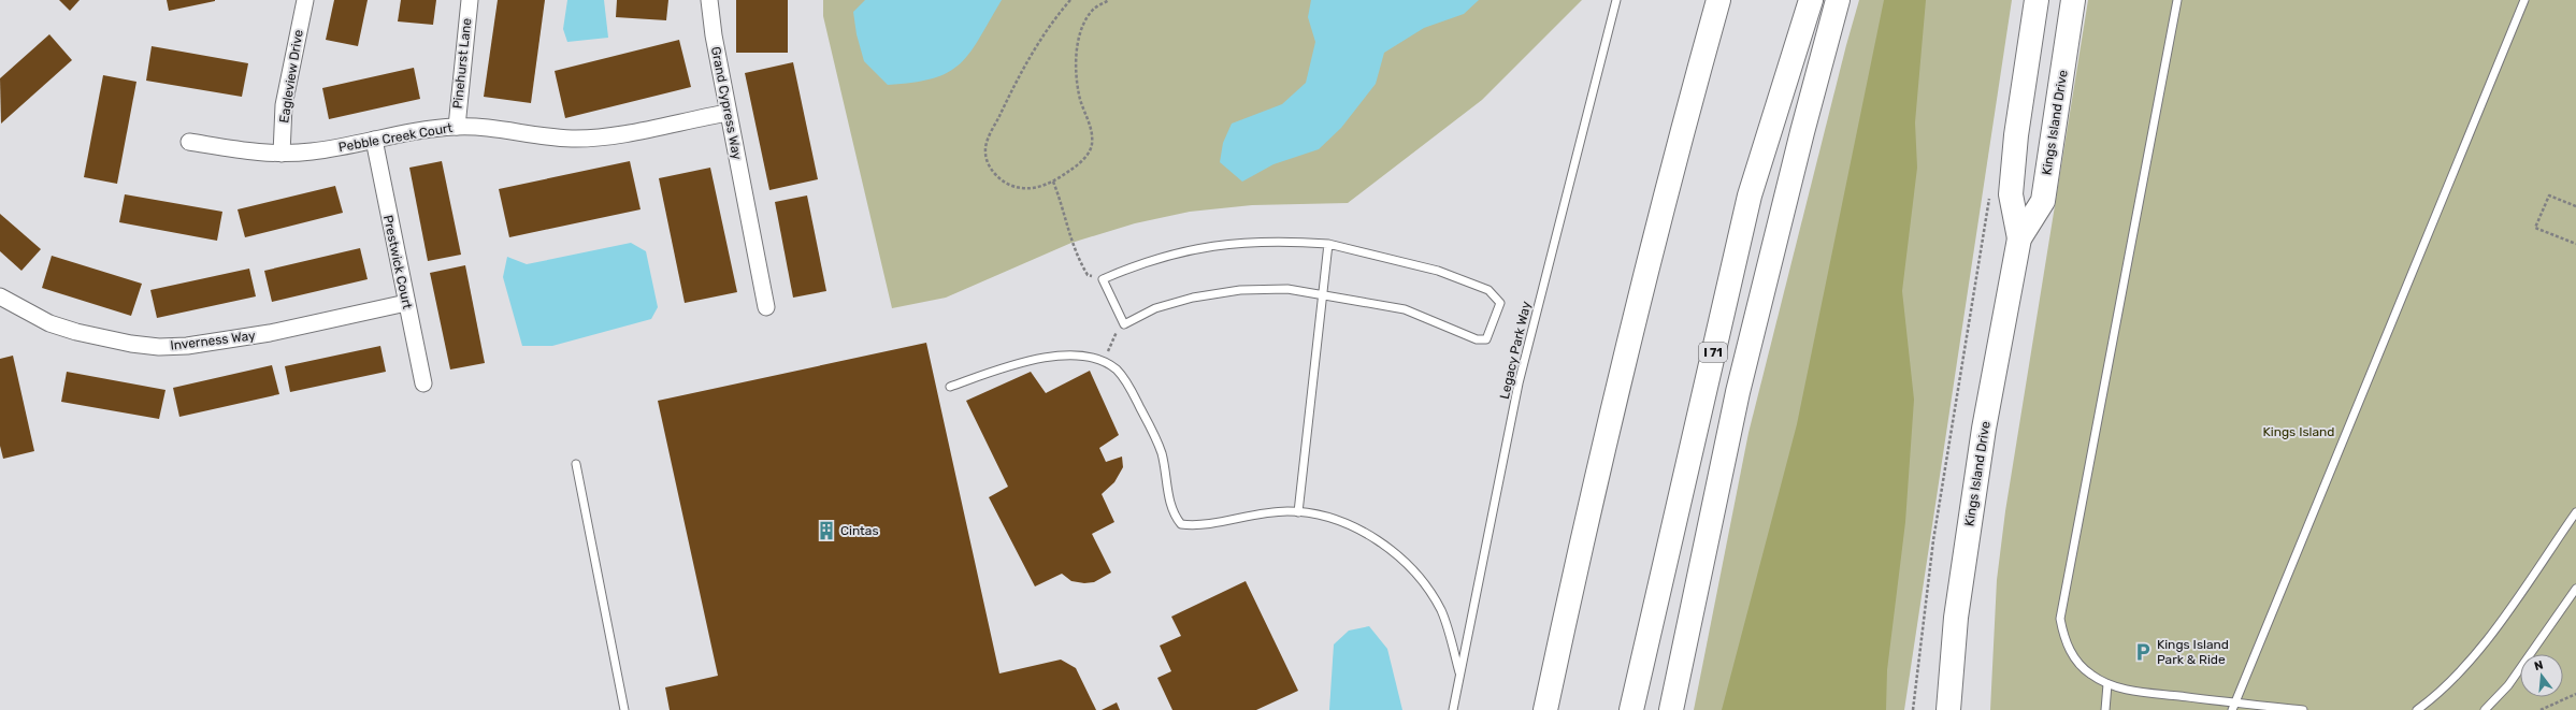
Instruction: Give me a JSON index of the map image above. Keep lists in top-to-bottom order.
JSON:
{
  "streets": {
    "main road": ["Kings Island Drive", "I 71"],
    "street": [
      "Pinehurst Lane",
      "Eagleview Drive",
      "Grand Cypress Way",
      "Pebble Creek Court",
      "Prestwick Court",
      "Inverness Way"
    ],
    "lane": ["Legacy Park Way"]
  },
  "crossings": [
    ["Pinehurst Lane", "Pebble Creek Court"],
    ["Eagleview Drive", "Pebble Creek Court"],
    ["Grand Cypress Way", "Pebble Creek Court"],
    ["Pebble Creek Court", "Prestwick Court"],
    ["Prestwick Court", "Inverness Way"]
  ],
  "parks": ["Kings Island"],
  "places": {
    "building": ["Cintas"],
    "parking": ["Kings Island Park & Ride"]
  },
  "north": "top"
}
